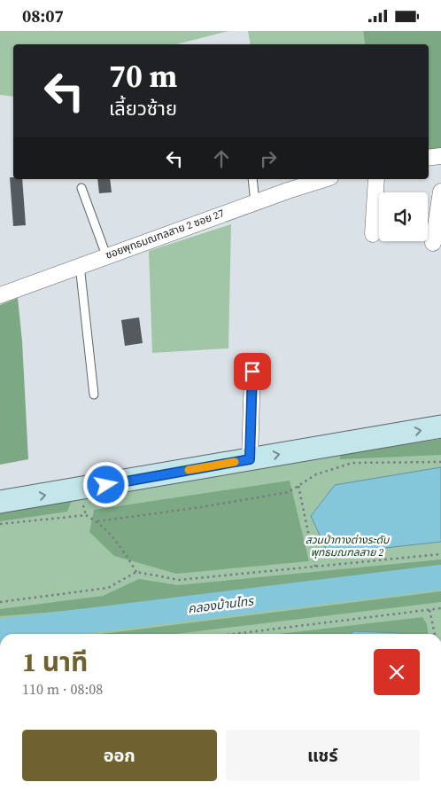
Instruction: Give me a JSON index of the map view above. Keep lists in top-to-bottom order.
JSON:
{
  "streets": {
    "street": ["ซอยพุทธมณฑลสาย 2 ซอย 27"]
  },
  "water": ["คลองบ้านไทร"],
  "parks": ["สวนป่าทางต่างระดับ พุทธมณฑลสาย 2"],
  "page": {
    "status": "08:07",
    "turn": ["70 m", "เลี้ยวซ้าย"],
    "heading": ["1 นาที", "110 m · 08:08"],
    "buttons": ["ออก", "แชร์"]
  }
}
